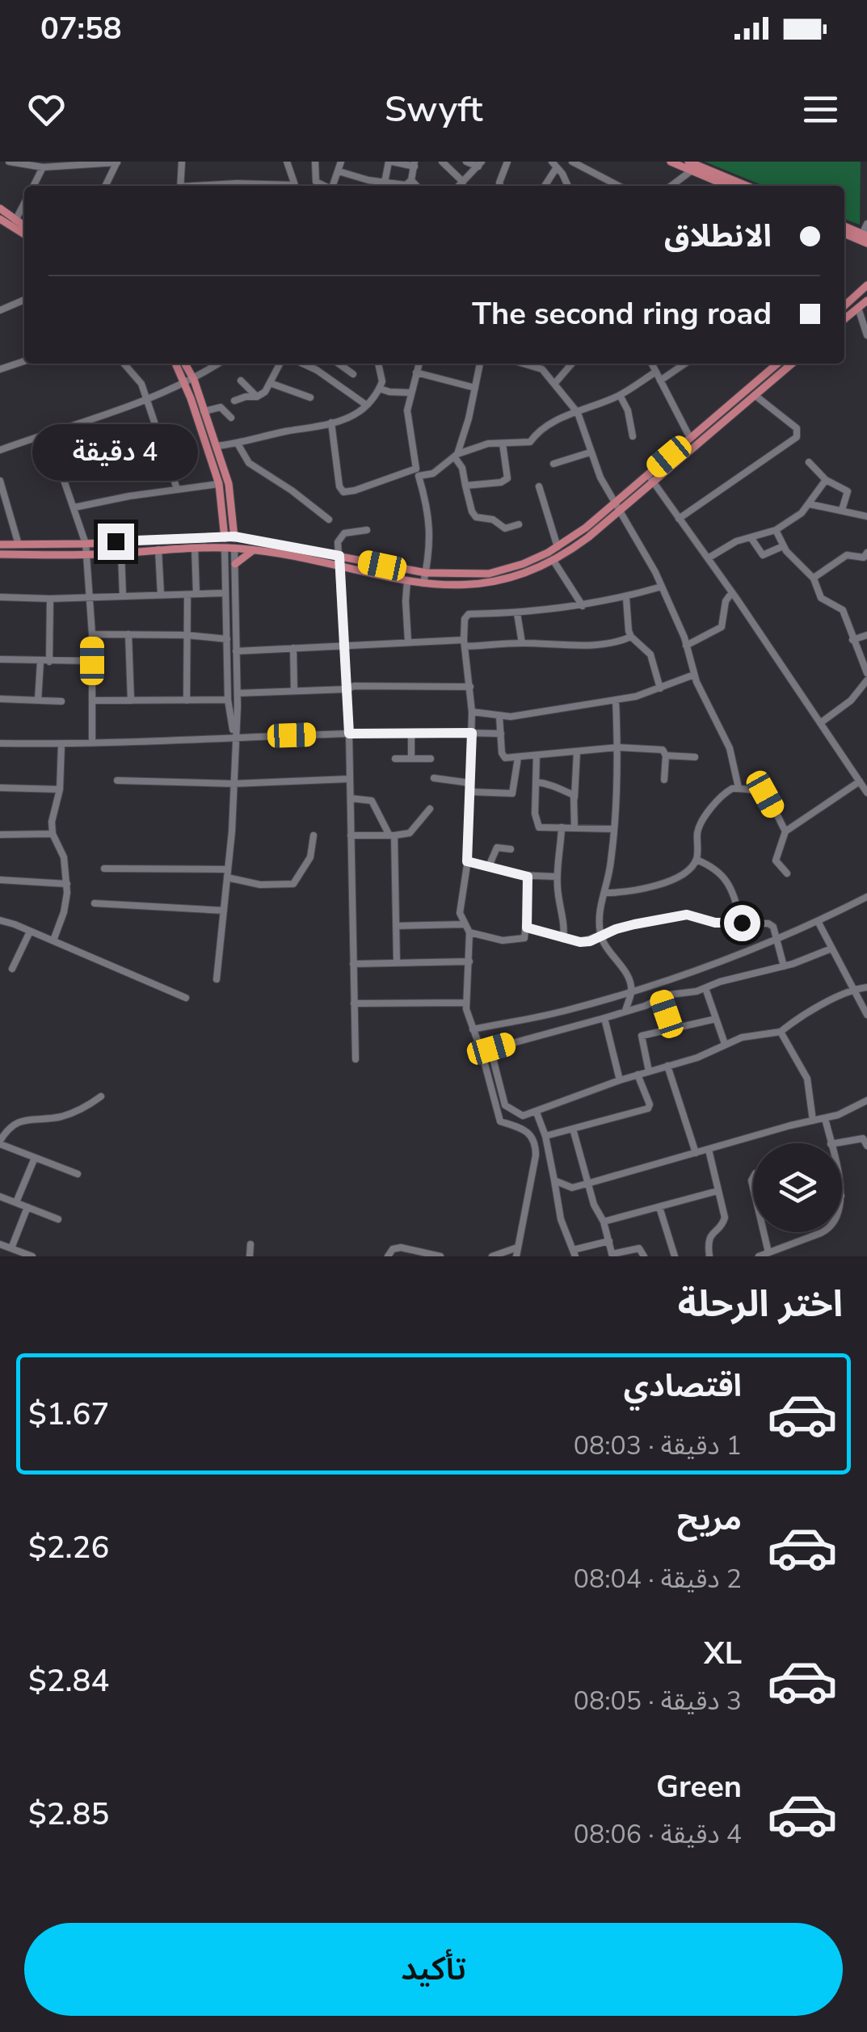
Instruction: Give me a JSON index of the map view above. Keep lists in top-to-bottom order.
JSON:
{
  "page": {
    "status": "07:58",
    "header": "Swyft",
    "banner": ["الانطلاق", "The second ring road"],
    "bubble": "4 دقيقة",
    "heading": "اختر الرحلة",
    "list": [
      {
        "name": "اقتصادي",
        "note": "1 دقيقة · 08:03",
        "value": "$1.67"
      },
      {
        "name": "مريح",
        "note": "2 دقيقة · 08:04",
        "value": "$2.26"
      },
      {
        "name": "XL",
        "note": "3 دقيقة · 08:05",
        "value": "$2.84"
      },
      {
        "name": "Green",
        "note": "4 دقيقة · 08:06",
        "value": "$2.85"
      }
    ],
    "buttons": "تأكيد"
  }
}
